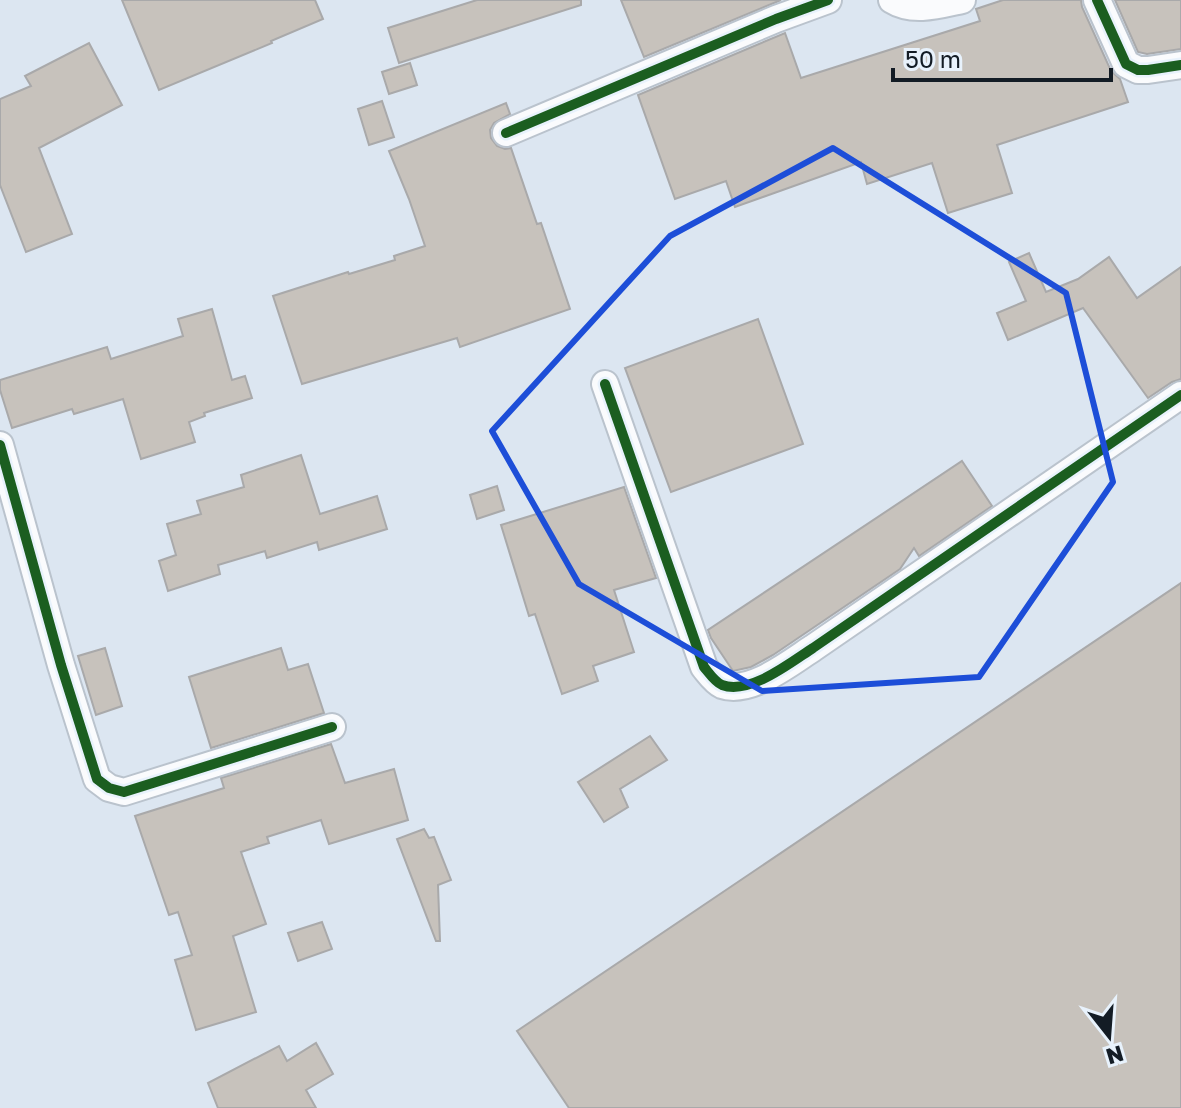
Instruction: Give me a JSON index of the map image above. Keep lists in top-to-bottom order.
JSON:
{
  "scale_bar": "50 m",
  "north": "bottom"
}
